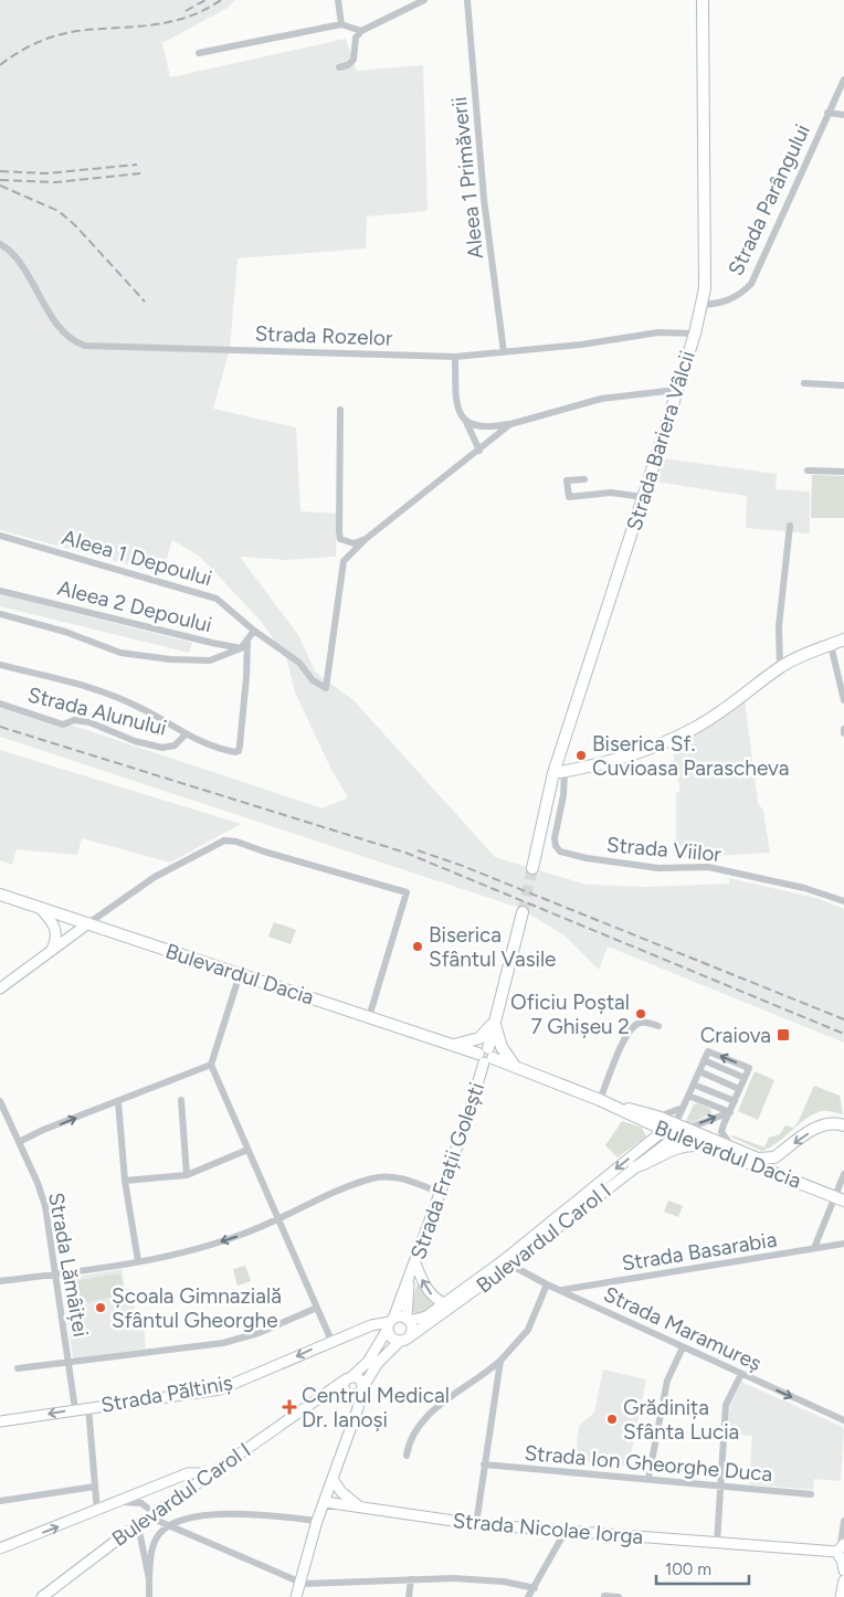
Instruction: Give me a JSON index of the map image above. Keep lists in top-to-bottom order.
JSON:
{
  "streets": {
    "main road": ["Strada Bariera Vâlcii", "Bulevardul Dacia", "Strada Frații Golești"],
    "street": [
      "Aleea 1 Primăverii",
      "Strada Parângului",
      "Strada Rozelor",
      "Aleea 1 Depoului",
      "Aleea 2 Depoului",
      "Strada Alunului",
      "Strada Viilor",
      "Bulevardul Carol I",
      "Strada Basarabia",
      "Strada Lămâiței",
      "Strada Maramureș",
      "Strada Păltiniș",
      "Strada Ion Gheorghe Duca",
      "Strada Nicolae Iorga"
    ]
  },
  "crossings": [
    ["Aleea 1 Primăverii", "Strada Rozelor"],
    ["Strada Parângului", "Strada Bariera Vâlcii"],
    ["Strada Rozelor", "Strada Bariera Vâlcii"],
    ["Strada Bariera Vâlcii", "Strada Viilor"],
    ["Bulevardul Dacia", "Strada Frații Golești"],
    ["Bulevardul Dacia", "Bulevardul Carol I"],
    ["Strada Frații Golești", "Bulevardul Carol I"],
    ["Strada Frații Golești", "Strada Păltiniș"],
    ["Bulevardul Carol I", "Strada Maramureș"],
    ["Bulevardul Carol I", "Strada Păltiniș"],
    ["Strada Basarabia", "Strada Maramureș"],
    ["Strada Lămâiței", "Strada Păltiniș"]
  ],
  "places": {
    "other": [
      "Biserica Sf. Cuvioasa Parascheva",
      "Biserica Sfântul Vasile",
      "Oficiu Poștal 7 Ghișeu 2",
      "Școala Gimnazială Sfântul Gheorghe",
      "Grădinița Sfânta Lucia"
    ],
    "transit": ["Craiova"],
    "health": ["Centrul Medical Dr. Ianoși"]
  },
  "scale_bar": "100 m"
}
